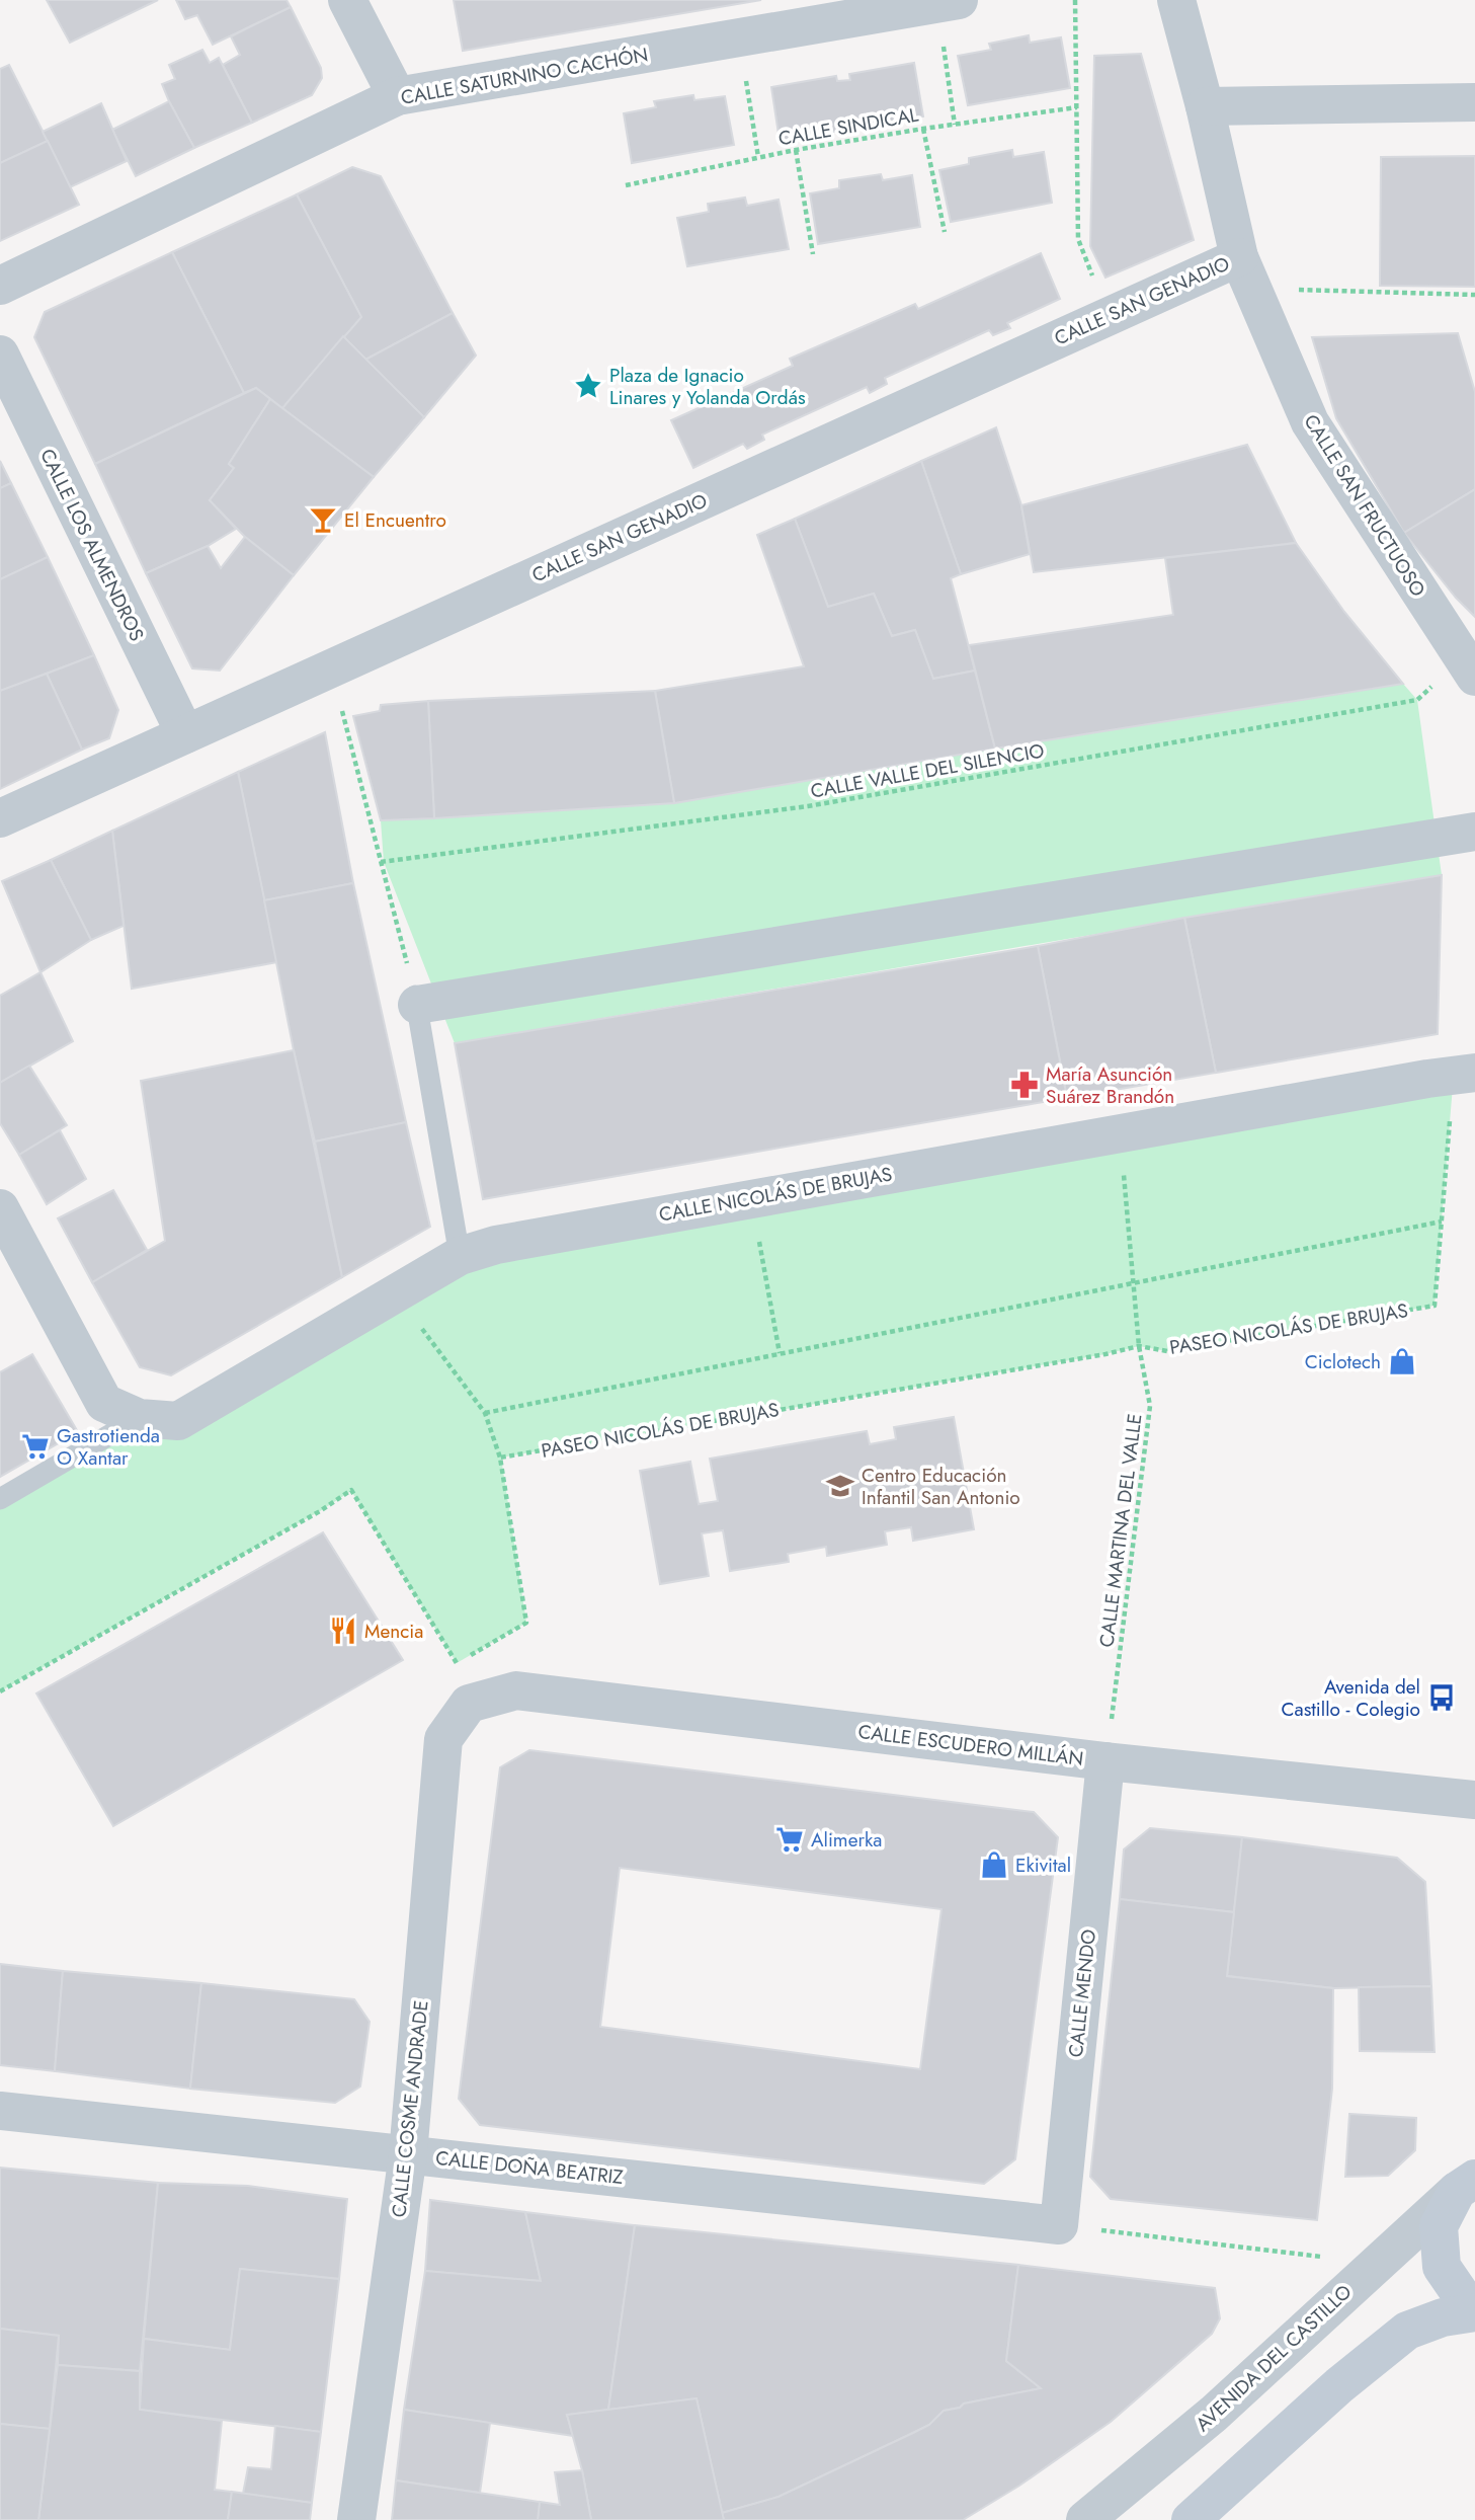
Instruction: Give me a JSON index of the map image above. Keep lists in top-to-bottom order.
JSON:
{
  "streets": {
    "street": [
      "CALLE SATURNINO CACHÓN",
      "CALLE SAN GENADIO",
      "CALLE SAN FRUCTUOSO",
      "CALLE LOS ALMENDROS",
      "CALLE NICOLÁS DE BRUJAS",
      "CALLE ESCUDERO MILLÁN",
      "CALLE MENDO",
      "CALLE COSME ANDRADE",
      "CALLE DOÑA BEATRIZ",
      "AVENIDA DEL CASTILLO"
    ],
    "path": [
      "CALLE SINDICAL",
      "CALLE VALLE DEL SILENCIO",
      "PASEO NICOLÁS DE BRUJAS",
      "CALLE MARTINA DEL VALLE"
    ]
  },
  "crossings": [
    ["CALLE SAN GENADIO", "CALLE SAN FRUCTUOSO"],
    ["CALLE SAN GENADIO", "CALLE LOS ALMENDROS"],
    ["CALLE SAN FRUCTUOSO", "CALLE VALLE DEL SILENCIO"],
    ["CALLE NICOLÁS DE BRUJAS", "PASEO NICOLÁS DE BRUJAS"],
    ["CALLE NICOLÁS DE BRUJAS", "CALLE MARTINA DEL VALLE"],
    ["PASEO NICOLÁS DE BRUJAS", "CALLE MARTINA DEL VALLE"],
    ["CALLE MARTINA DEL VALLE", "CALLE ESCUDERO MILLÁN"],
    ["CALLE MARTINA DEL VALLE", "CALLE MENDO"],
    ["CALLE ESCUDERO MILLÁN", "CALLE MENDO"],
    ["CALLE ESCUDERO MILLÁN", "CALLE COSME ANDRADE"],
    ["CALLE MENDO", "CALLE DOÑA BEATRIZ"],
    ["CALLE COSME ANDRADE", "CALLE DOÑA BEATRIZ"]
  ],
  "places": {
    "place": ["Plaza de Ignacio Linares y Yolanda Ordás"],
    "bar": ["El Encuentro"],
    "pharmacy": ["María Asunción Suárez Brandón"],
    "shop": ["Ciclotech", "Ekivital"],
    "supermarket": ["Gastrotienda O Xantar", "Alimerka"],
    "school or university": ["Centro Educación Infantil San Antonio"],
    "restaurant": ["Mencia"],
    "bus stop": ["Avenida del Castillo - Colegio"]
  }
}
